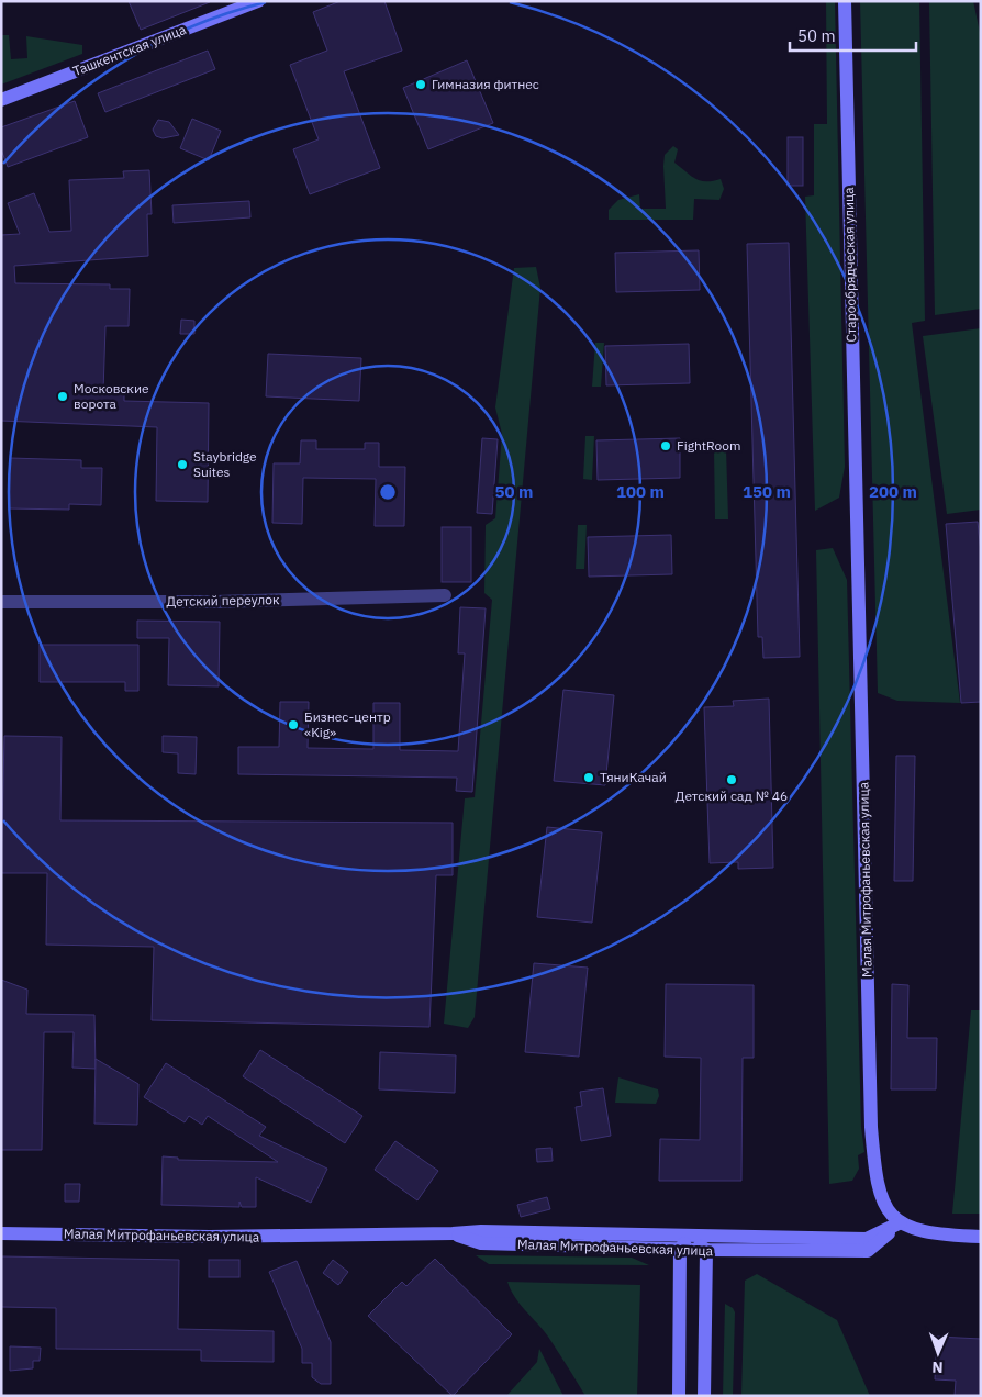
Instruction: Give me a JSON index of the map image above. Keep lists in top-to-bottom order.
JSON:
{
  "streets": {
    "street": [
      "Ташкентская улица",
      "Старообрядческая улица",
      "Детский переулок",
      "Малая Митрофаньевская улица"
    ]
  },
  "crossings": [
    ["Старообрядческая улица", "Малая Митрофаньевская улица"]
  ],
  "places": [
    "Гимназия фитнес",
    "Московские ворота",
    "FightRoom",
    "Staybridge Suites",
    "Бизнес-центр «Kig»",
    "ТяниКачай",
    "Детский сад № 46"
  ],
  "scale_bar": "50 m",
  "north": "bottom",
  "rings": [
    "50 m",
    "100 m",
    "150 m",
    "200 m"
  ]
}
